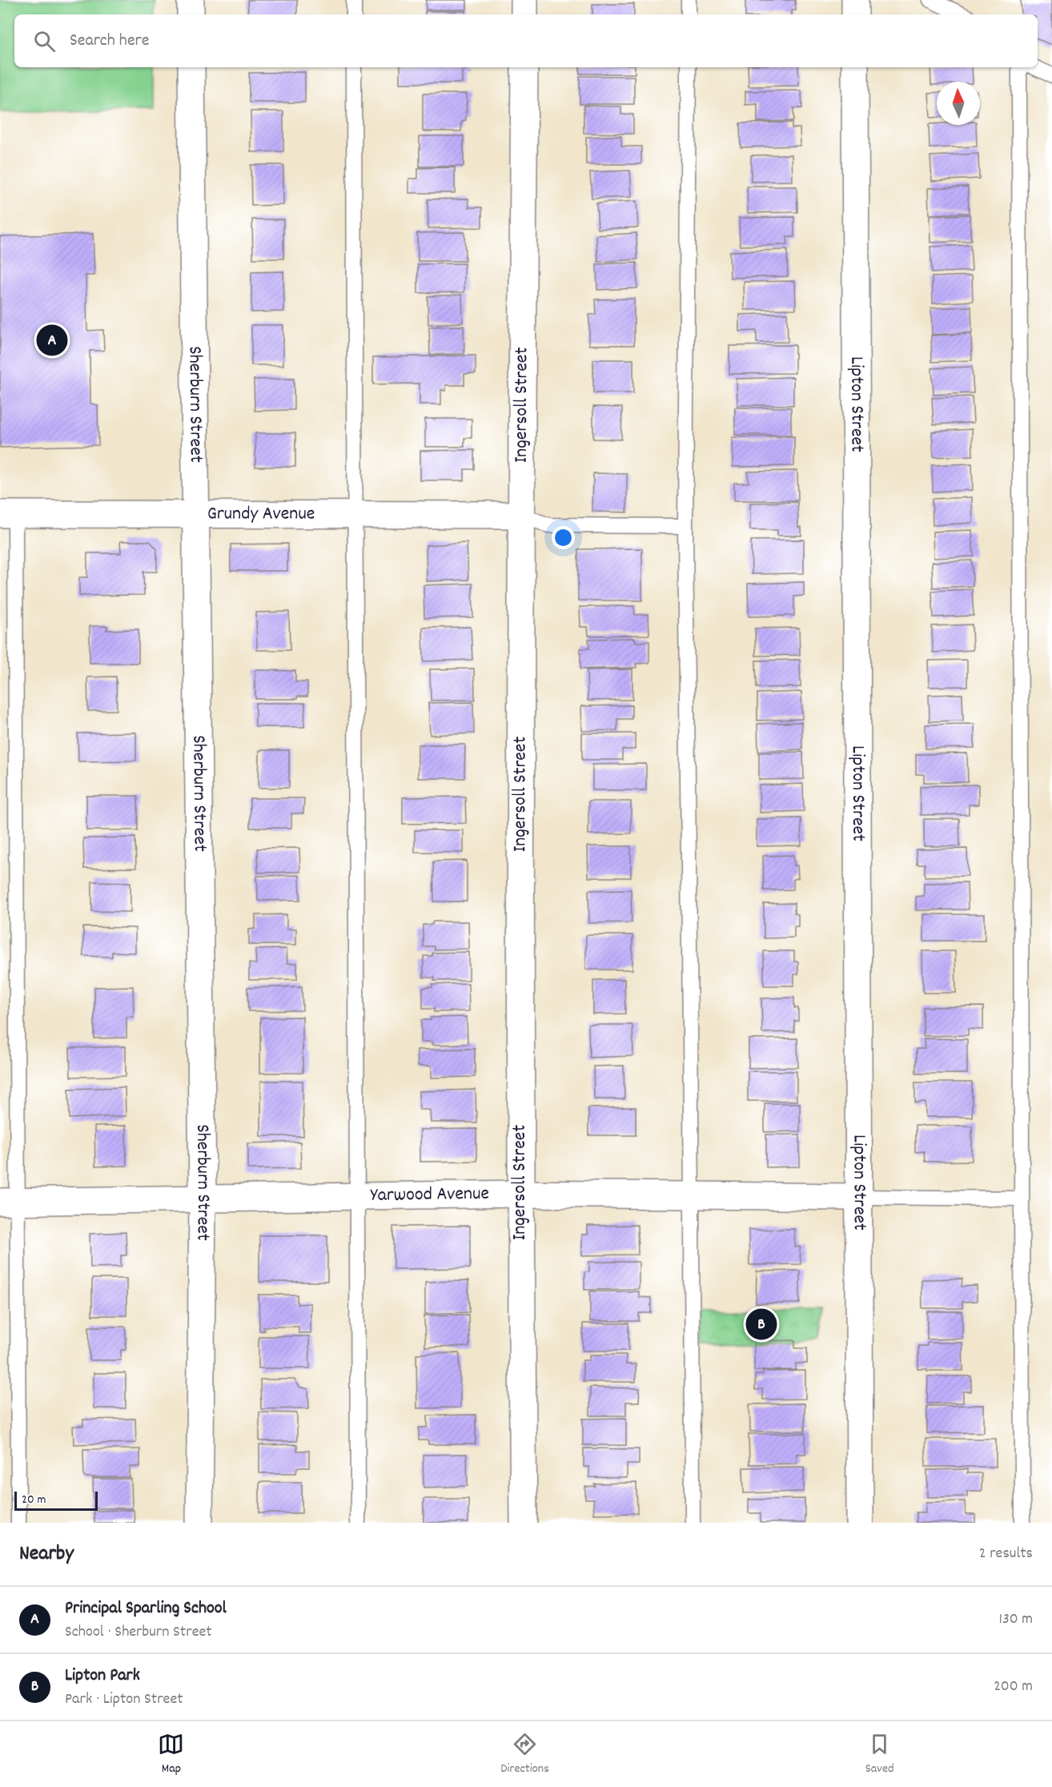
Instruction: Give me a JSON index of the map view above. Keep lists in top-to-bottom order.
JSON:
{
  "streets": {
    "street": [
      "Sherburn Street",
      "Ingersoll Street",
      "Lipton Street",
      "Grundy Avenue",
      "Yarwood Avenue"
    ]
  },
  "crossings": [
    ["Sherburn Street", "Grundy Avenue"],
    ["Sherburn Street", "Yarwood Avenue"],
    ["Ingersoll Street", "Grundy Avenue"],
    ["Ingersoll Street", "Yarwood Avenue"],
    ["Lipton Street", "Yarwood Avenue"]
  ],
  "scale_bar": "20 m",
  "north": "top",
  "page": {
    "search": "Search here",
    "pins": ["A", "B"],
    "scale": "20 m",
    "heading": ["Nearby", "2 results"],
    "list": [
      {
        "mark": "A",
        "name": "Principal Sparling School",
        "note": "School · Sherburn Street",
        "value": "130 m"
      },
      {
        "mark": "B",
        "name": "Lipton Park",
        "note": "Park · Lipton Street",
        "value": "200 m"
      }
    ],
    "nav": ["Map", "Directions", "Saved"]
  }
}
